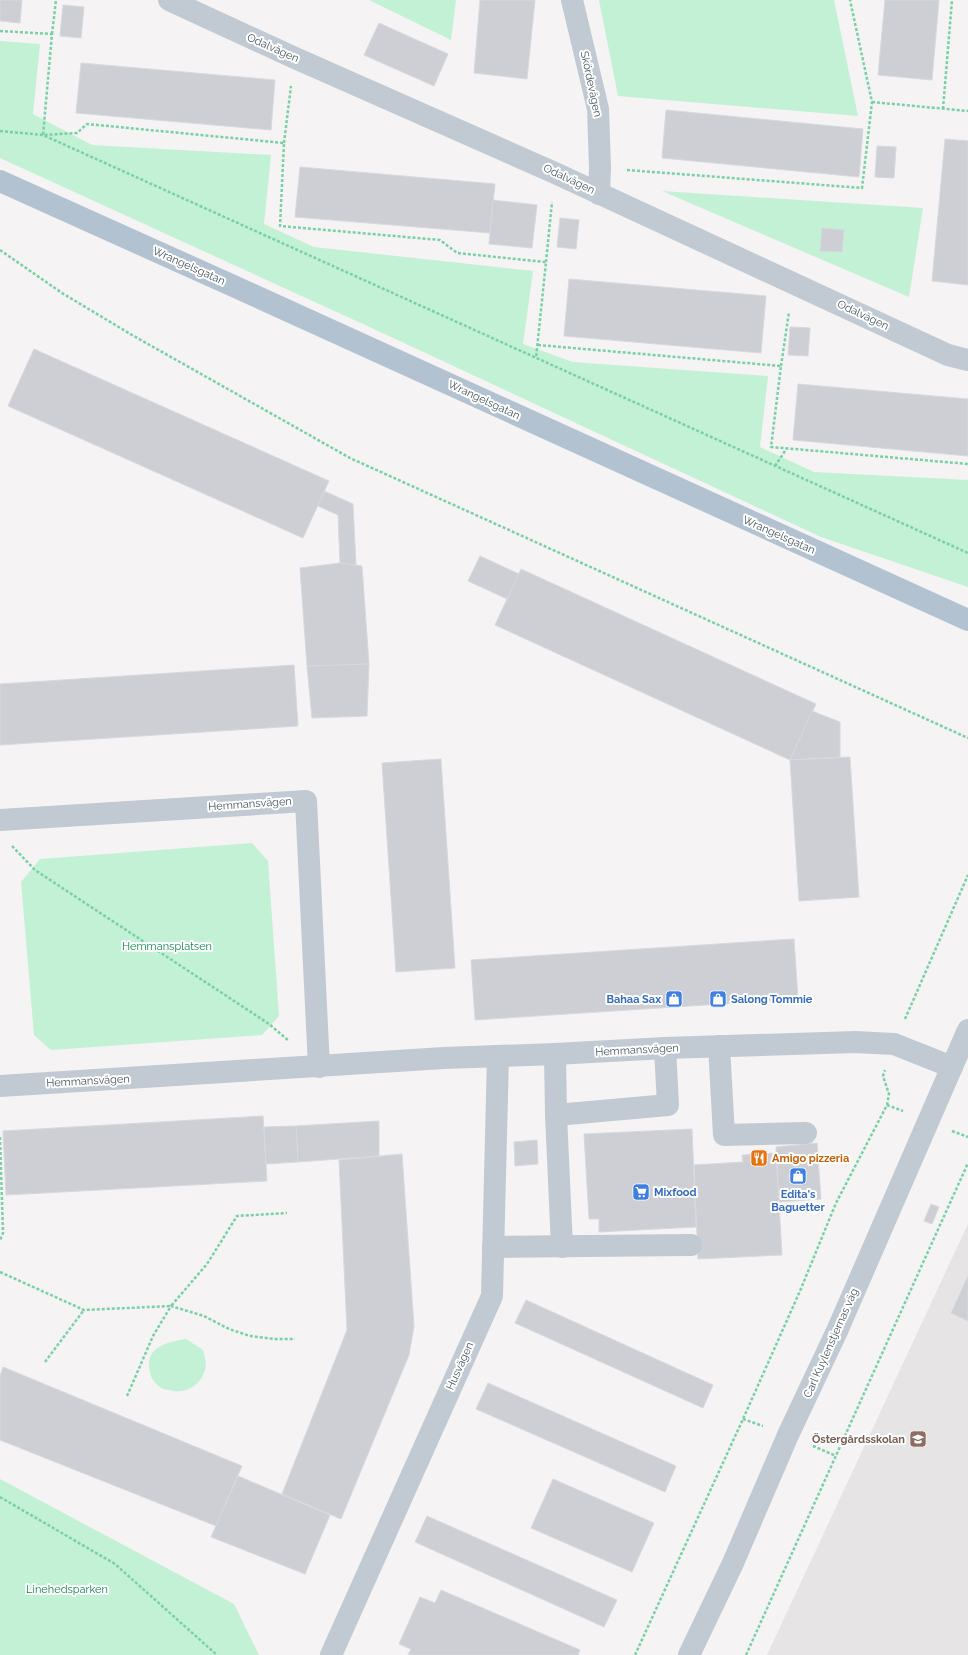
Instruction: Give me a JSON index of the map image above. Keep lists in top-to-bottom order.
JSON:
{
  "streets": {
    "main road": ["Wrangelsgatan"],
    "street": [
      "Odalvägen",
      "Skördevägen",
      "Hemmansvägen",
      "Carl Kuylenstjernas väg",
      "Husvägen"
    ]
  },
  "crossings": [
    ["Odalvägen", "Skördevägen"],
    ["Hemmansvägen", "Carl Kuylenstjernas väg"],
    ["Hemmansvägen", "Husvägen"]
  ],
  "parks": ["Hemmansplatsen", "Linehedsparken"],
  "places": {
    "shop": ["Bahaa Sax", "Salong Tommie", "Edita's Baguetter"],
    "restaurant": ["Amigo pizzeria"],
    "supermarket": ["Mixfood"],
    "school or university": ["Östergårdsskolan"]
  }
}
